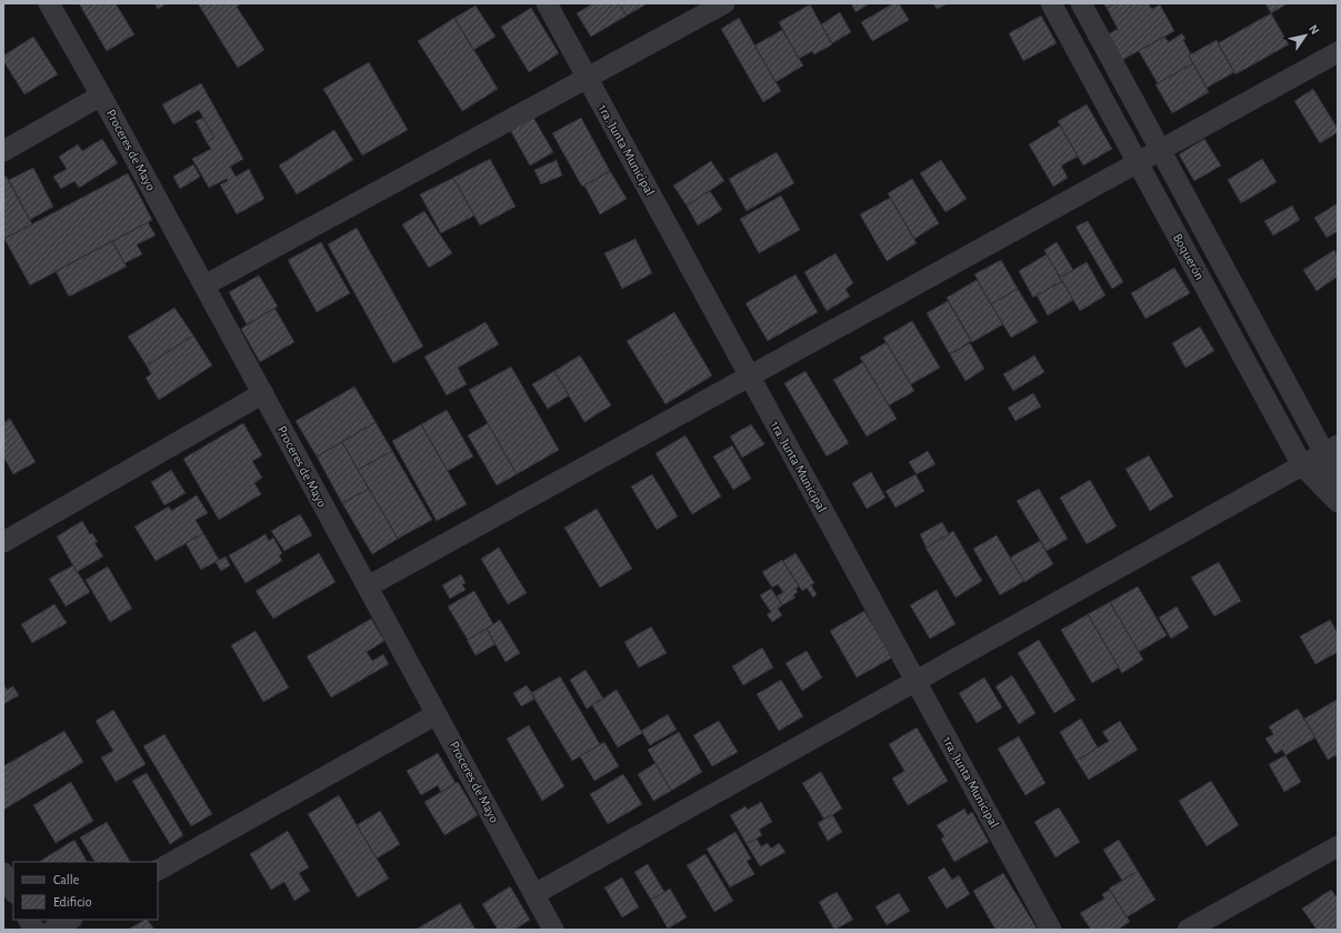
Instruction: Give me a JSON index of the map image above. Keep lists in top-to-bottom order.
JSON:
{
  "streets": {
    "street": ["Proceres de Mayo", "1ra. Junta Municipal", "Boquerón"]
  },
  "legend": ["Calle", "Edificio"],
  "north": "top right"
}
